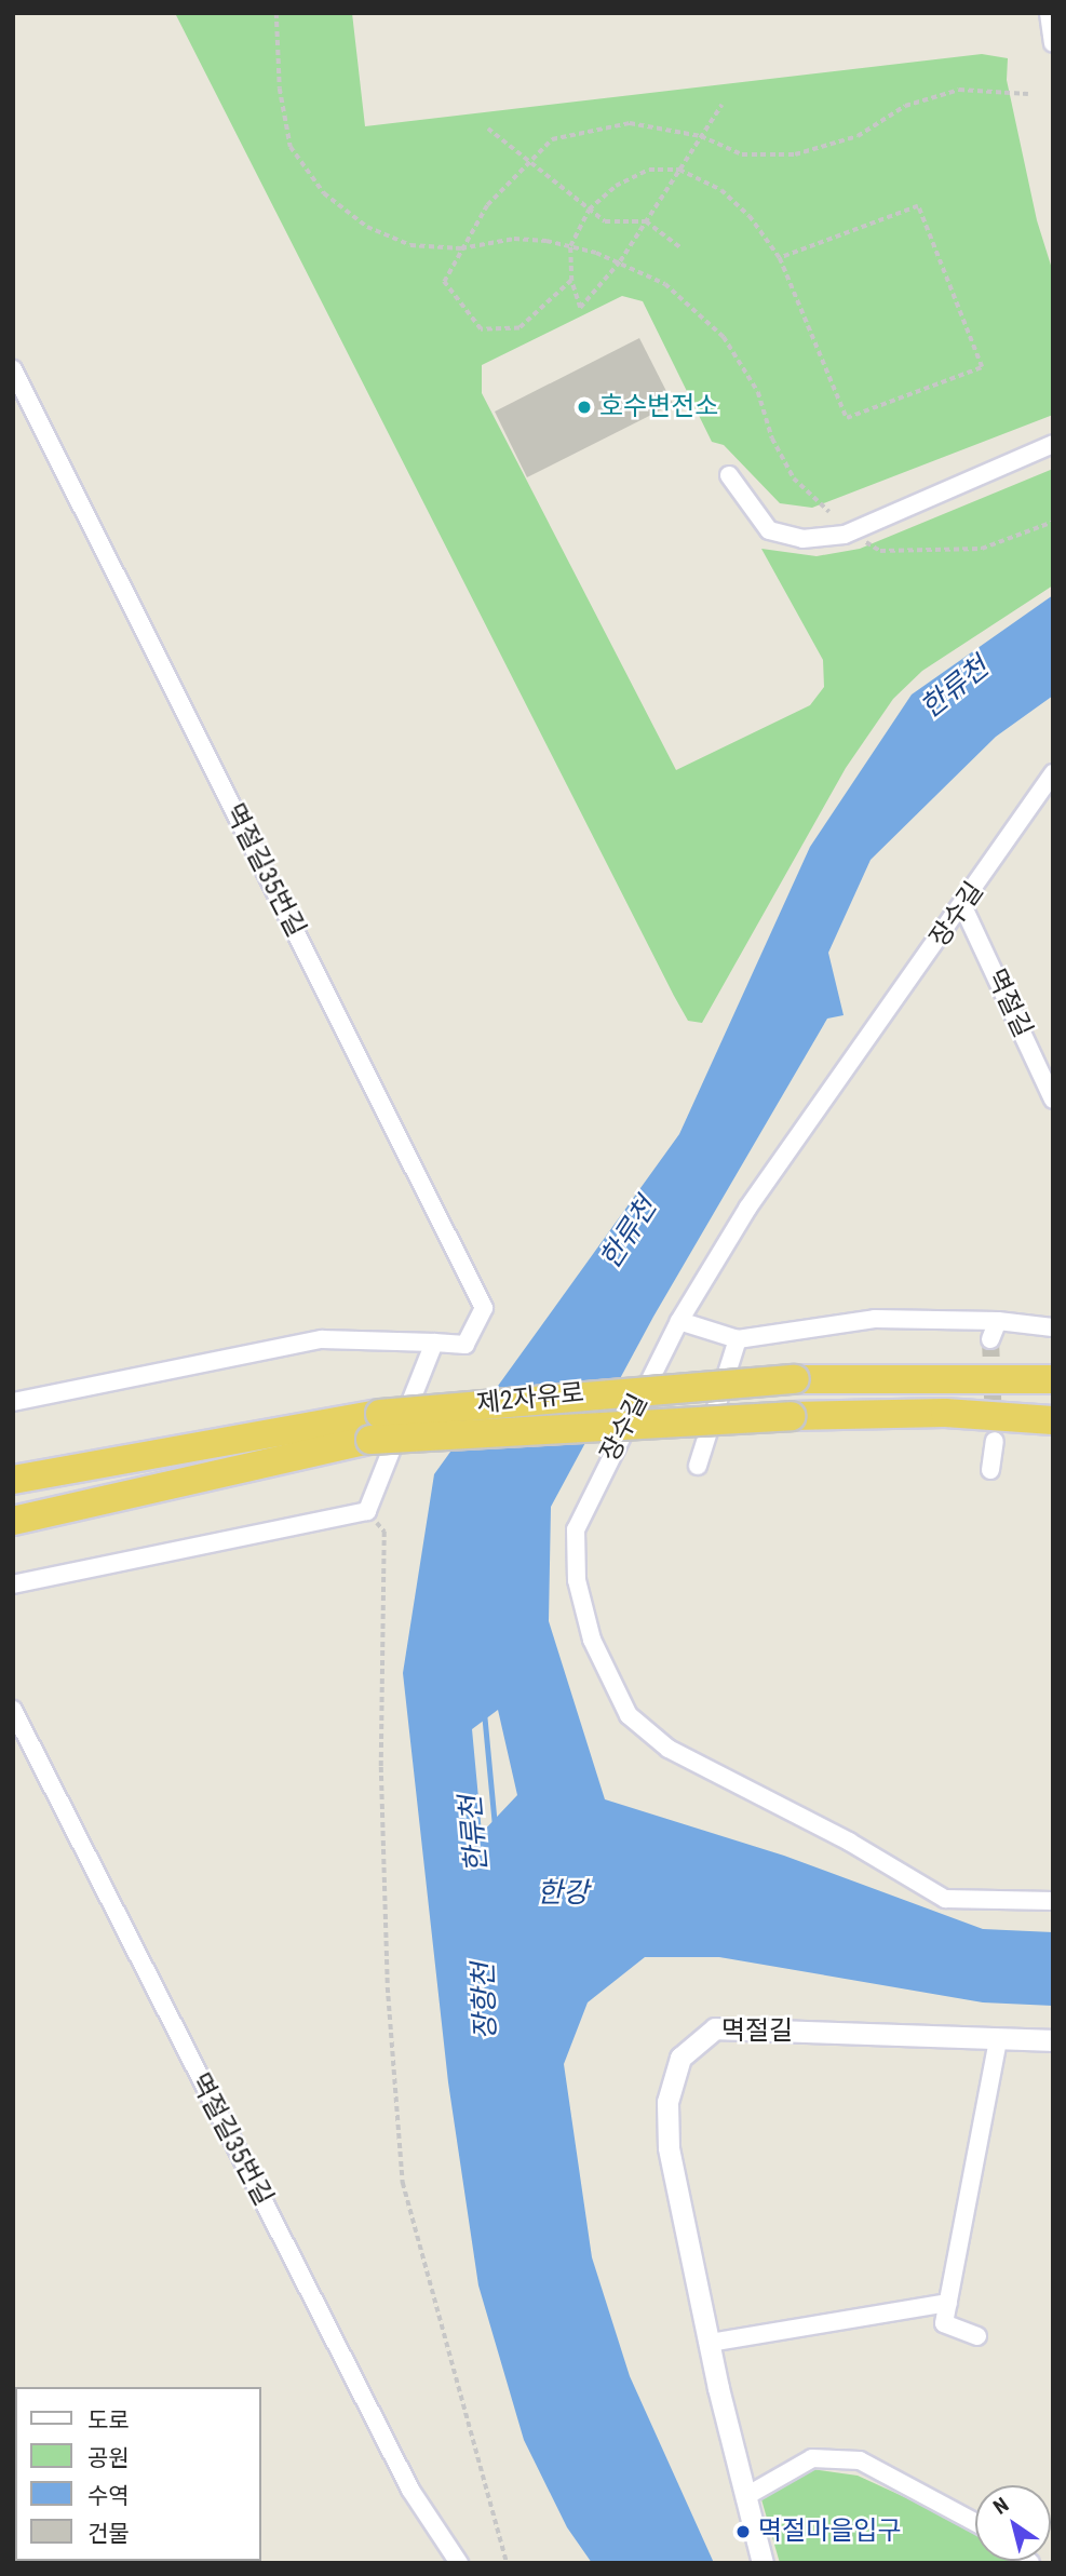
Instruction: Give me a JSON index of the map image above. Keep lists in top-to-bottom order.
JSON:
{
  "streets": {
    "highway": ["제2자유로"],
    "street": ["멱절길35번길", "장수길", "멱절길"]
  },
  "crossings": [
    ["장수길", "멱절길"]
  ],
  "water": ["한류천", "한강", "장항천"],
  "places": ["호수변전소", "멱절마을입구"],
  "legend": [
    "도로",
    "공원",
    "수역",
    "건물"
  ],
  "north": "top left"
}
